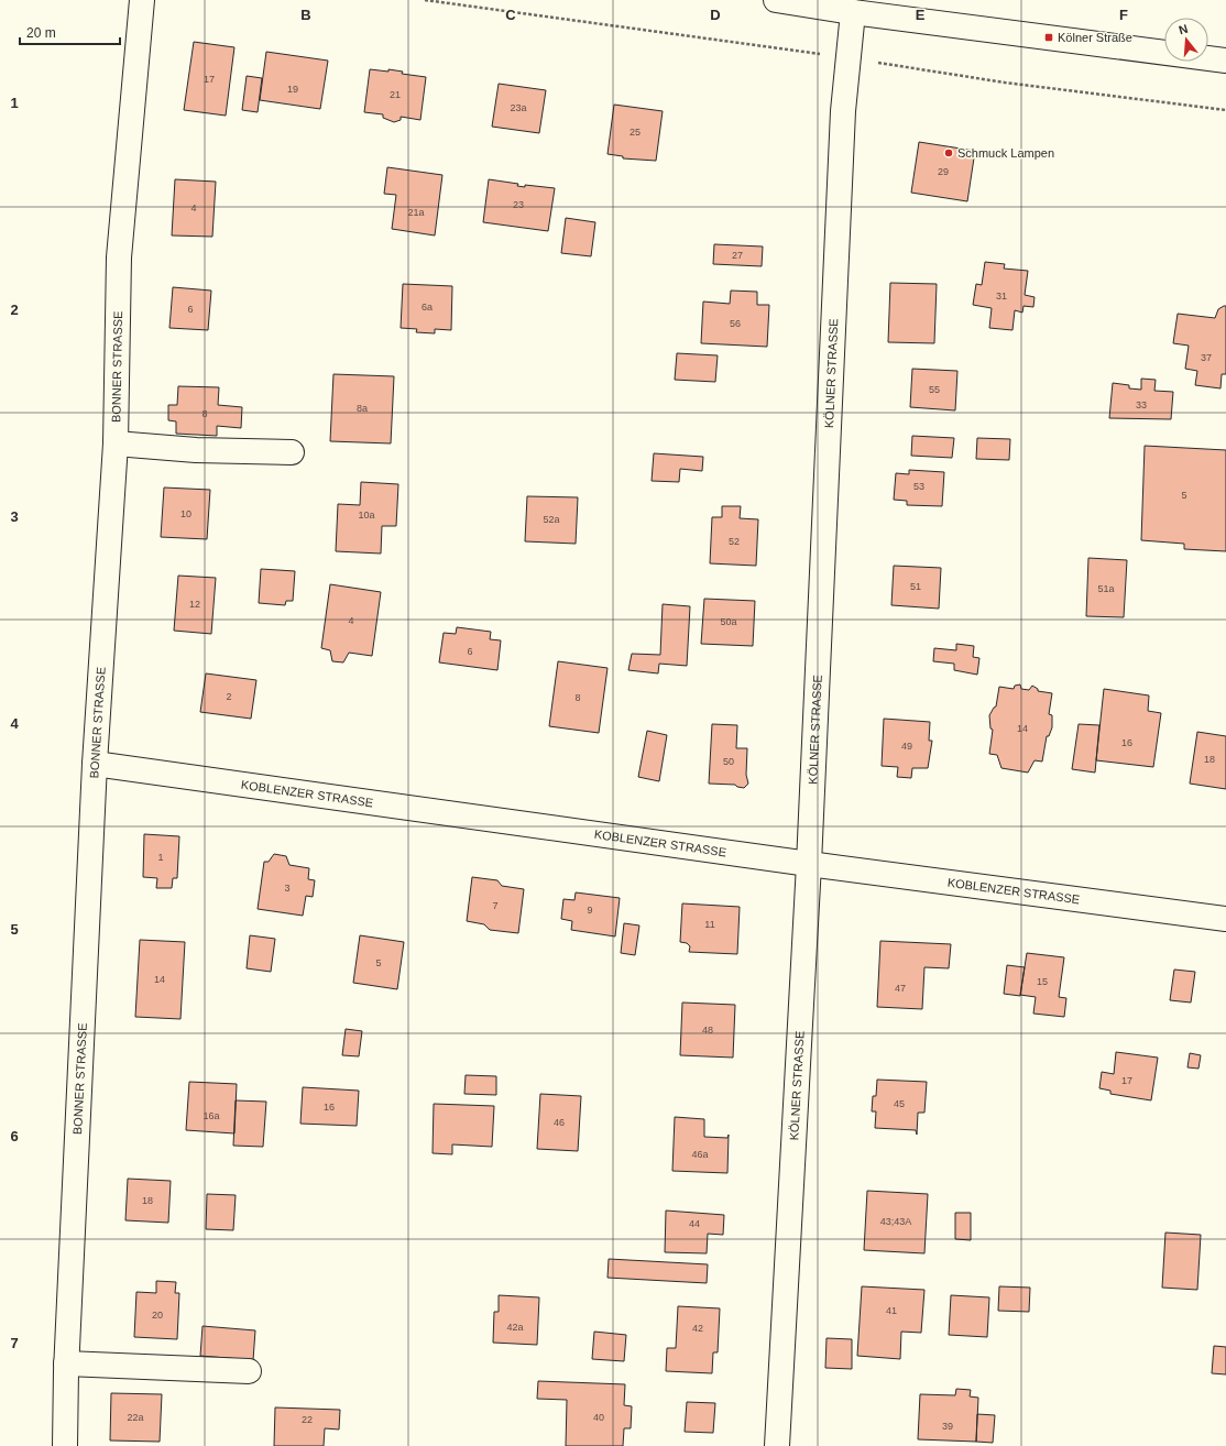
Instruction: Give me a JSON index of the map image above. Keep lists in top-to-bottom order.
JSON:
{
  "streets": {
    "street": ["BONNER STRASSE", "KÖLNER STRASSE", "KOBLENZER STRASSE"]
  },
  "crossings": [
    ["BONNER STRASSE", "KOBLENZER STRASSE"],
    ["KÖLNER STRASSE", "KOBLENZER STRASSE"]
  ],
  "places": {
    "transit": ["Kölner Straße"],
    "other": ["Schmuck Lampen"]
  },
  "house_numbers": [
    "17",
    "19",
    "21",
    "23a",
    "25",
    "29",
    "23",
    "4",
    "21a",
    "27",
    "31",
    "6a",
    "6",
    "56",
    "37",
    "55",
    "33",
    "8a",
    "8",
    "53",
    "5",
    "10",
    "10a",
    "52a",
    "52",
    "51",
    "51a",
    "12",
    "4",
    "50a",
    "6",
    "2",
    "8",
    "14",
    "16",
    "49",
    "18",
    "50",
    "1",
    "3",
    "7",
    "9",
    "11",
    "5",
    "14",
    "15",
    "47",
    "48",
    "17",
    "45",
    "16",
    "16a",
    "46",
    "46a",
    "18",
    "43;43A",
    "44",
    "41",
    "20",
    "42a",
    "42",
    "22a",
    "40",
    "22",
    "39"
  ],
  "scale_bar": "20 m",
  "north": "top",
  "grid": {
    "columns": [
      "B",
      "C",
      "D",
      "E",
      "F"
    ],
    "rows": [
      "1",
      "2",
      "3",
      "4",
      "5",
      "6",
      "7"
    ]
  }
}
